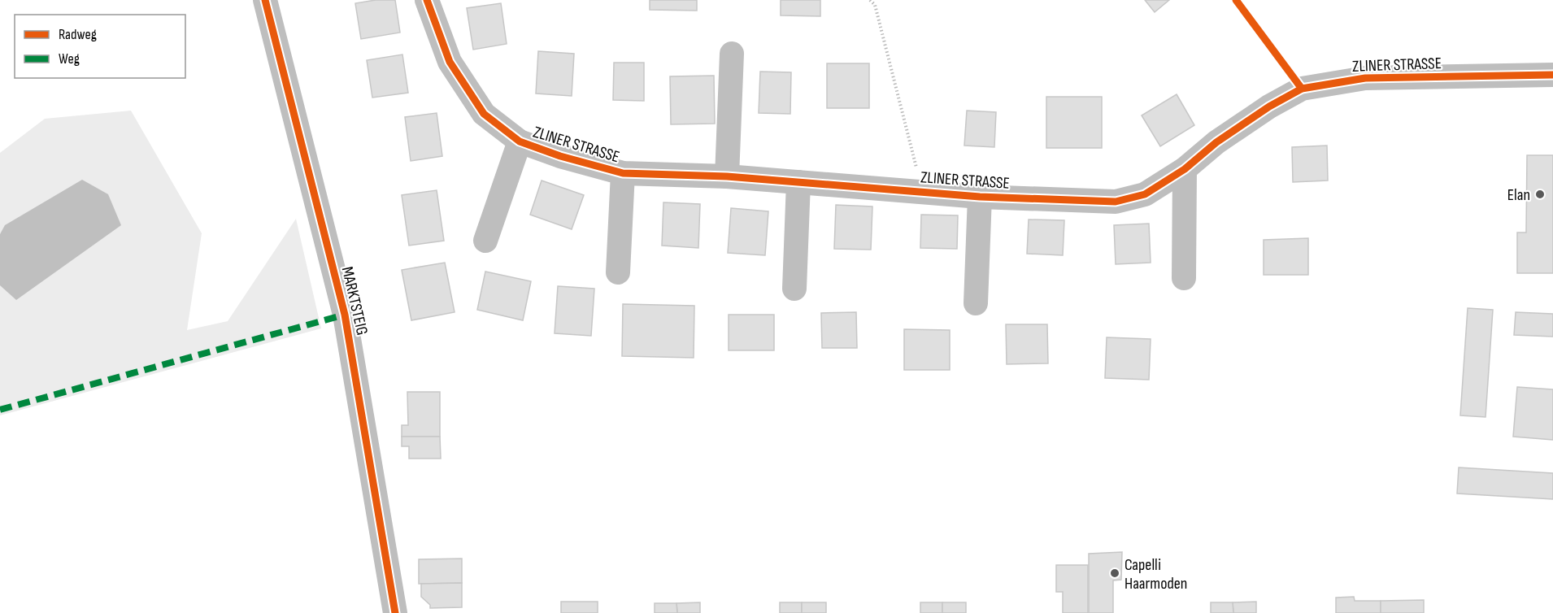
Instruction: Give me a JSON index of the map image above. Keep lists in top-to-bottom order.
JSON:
{
  "streets": {
    "street": ["ZLINER STRASSE", "MARKTSTEIG"]
  },
  "places": ["Elan", "Capelli Haarmoden"],
  "legend": ["Radweg", "Weg"]
}
